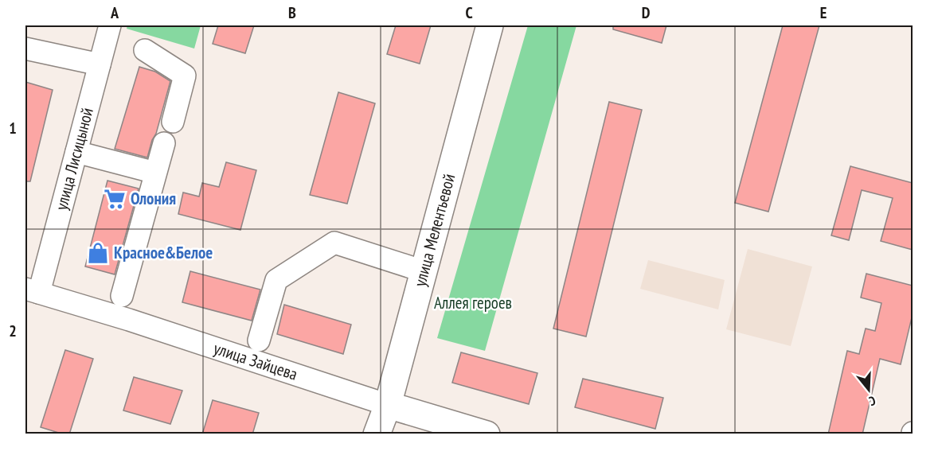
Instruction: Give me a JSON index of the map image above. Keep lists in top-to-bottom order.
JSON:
{
  "streets": {
    "main road": ["улица Мелентьевой", "улица Зайцева"],
    "street": ["улица Лисицыной"]
  },
  "crossings": [
    ["улица Лисицыной", "улица Зайцева"],
    ["улица Мелентьевой", "улица Зайцева"]
  ],
  "parks": ["Аллея героев"],
  "places": {
    "supermarket": ["Олония"],
    "shop": ["Красное&Белое"]
  },
  "north": "bottom",
  "grid": {
    "columns": [
      "A",
      "B",
      "C",
      "D",
      "E"
    ],
    "rows": ["1", "2"]
  }
}
